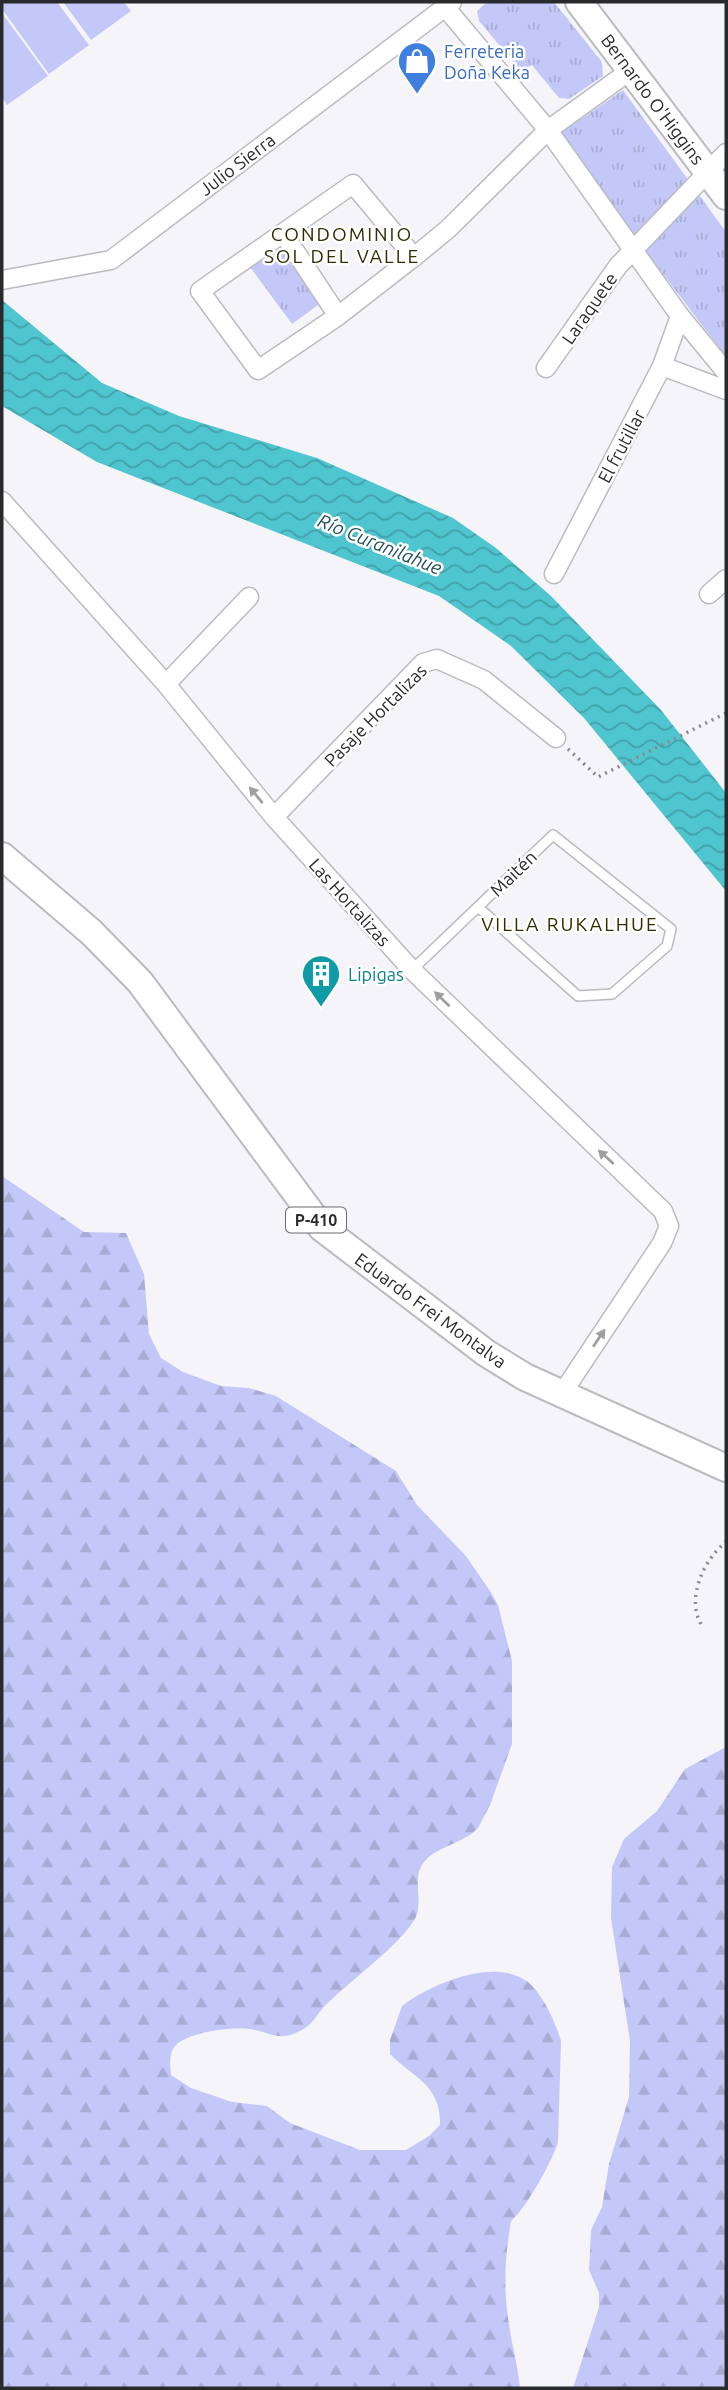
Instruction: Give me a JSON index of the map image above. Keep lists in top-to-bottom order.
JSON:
{
  "streets": {
    "main road": ["Bernardo O'Higgins", "P-410", "Eduardo Frei Montalva"],
    "street": [
      "Julio Sierra",
      "Laraquete",
      "El frutillar",
      "Pasaje Hortalizas",
      "Las Hortalizas"
    ],
    "lane": ["Maitén"]
  },
  "crossings": [
    ["Bernardo O'Higgins", "Laraquete"],
    ["Pasaje Hortalizas", "Las Hortalizas"],
    ["Maitén", "Las Hortalizas"],
    ["Las Hortalizas", "Eduardo Frei Montalva"]
  ],
  "one_way": ["Las Hortalizas"],
  "districts": ["CONDOMINIO SOL DEL VALLE", "VILLA RUKALHUE"],
  "water": ["Río Curanilahue"],
  "places": {
    "shop": ["Ferreteria Doña Keka"],
    "building": ["Lipigas"]
  }
}
